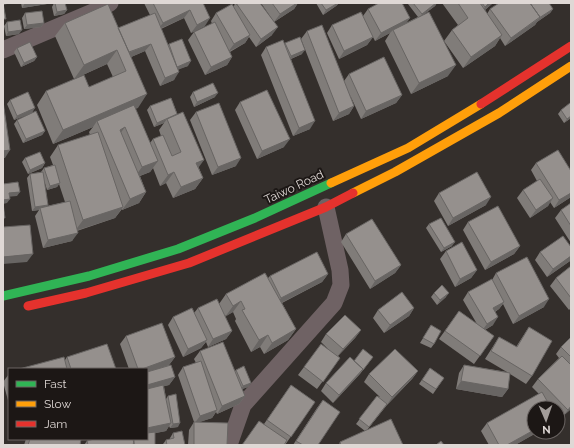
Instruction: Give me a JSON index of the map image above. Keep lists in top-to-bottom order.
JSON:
{
  "streets": {
    "main road": ["Taiwo Road"]
  },
  "legend": ["Fast", "Slow", "Jam"],
  "north": "bottom"
}
